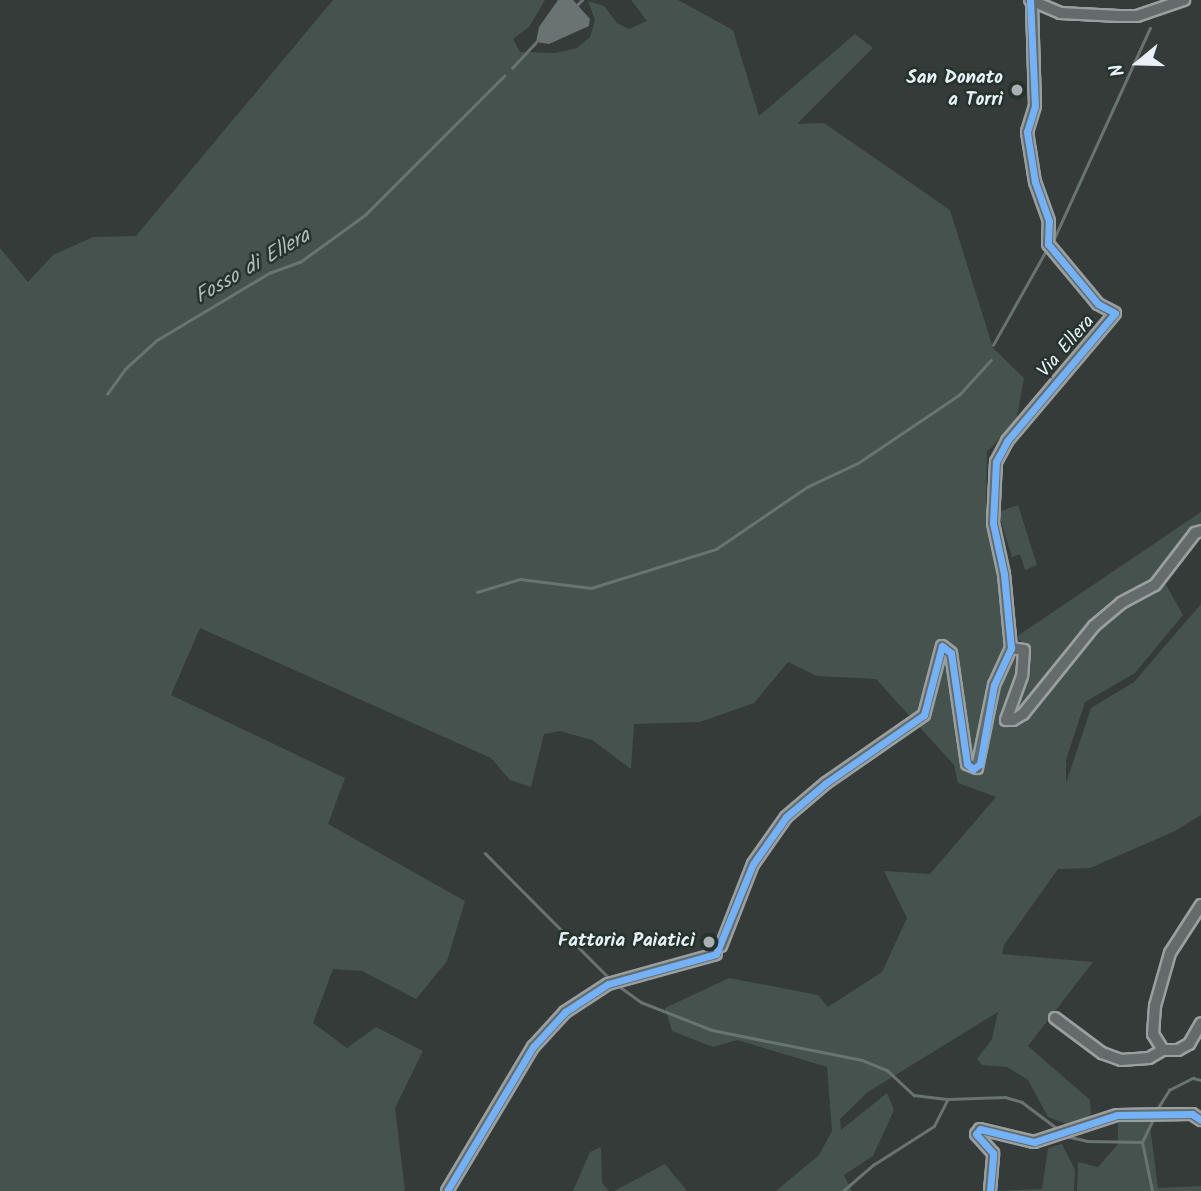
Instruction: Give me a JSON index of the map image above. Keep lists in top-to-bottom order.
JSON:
{
  "streets": {
    "street": ["Via Ellera"]
  },
  "water": ["Fosso di Ellera"],
  "places": ["San Donato a Torri", "Fattoria Paiatici"],
  "north": "left"
}
